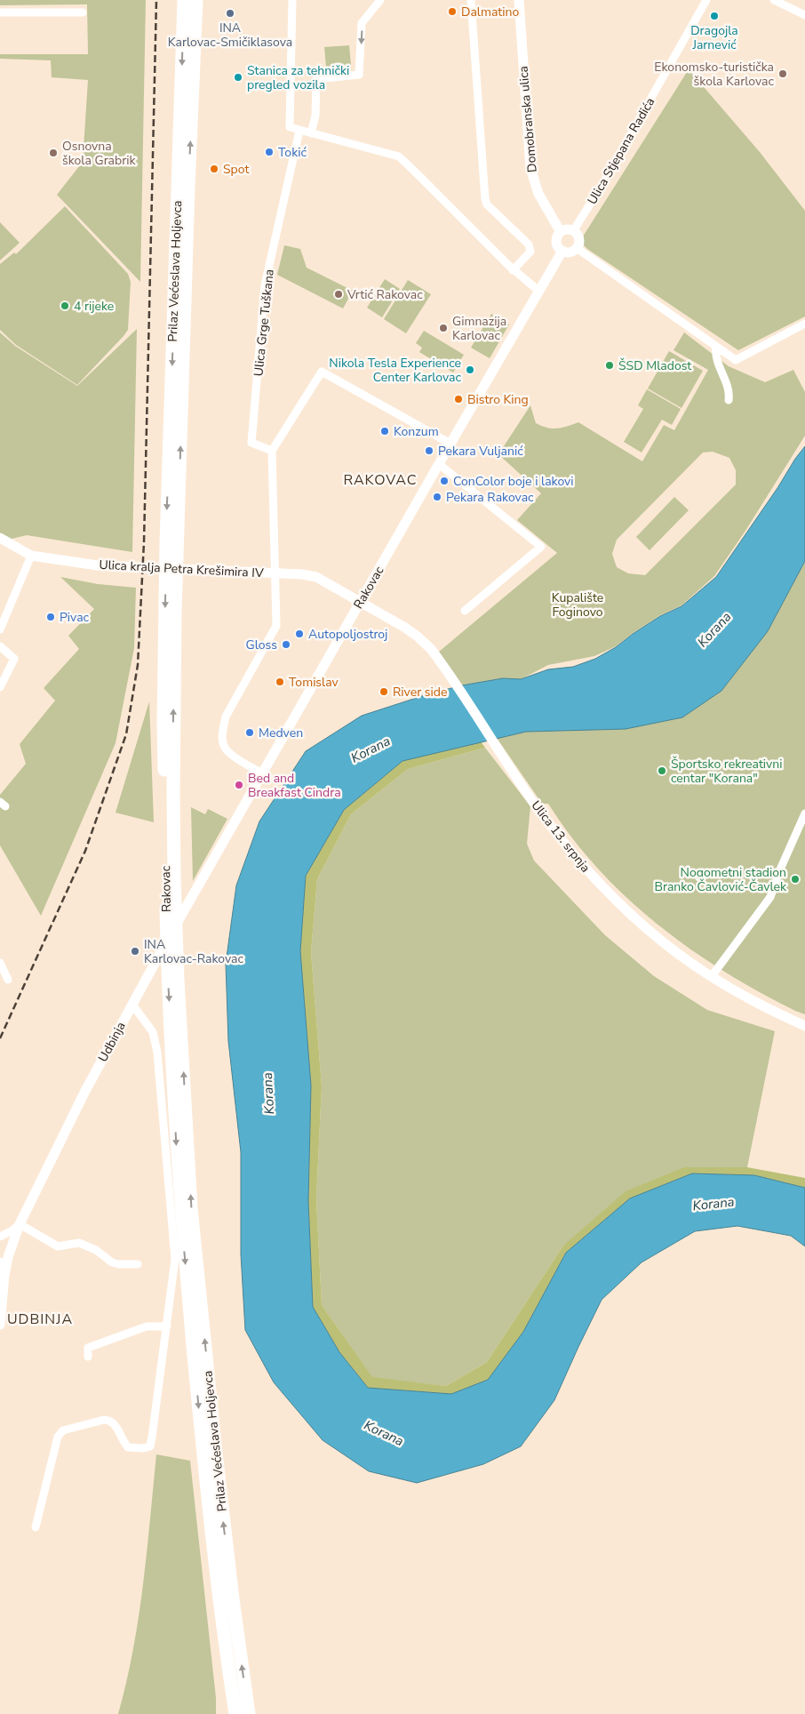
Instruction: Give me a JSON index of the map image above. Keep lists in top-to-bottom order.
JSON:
{
  "streets": {
    "highway": ["Prilaz Većeslava Holjevca", "Rakovac"],
    "main road": [
      "Domobranska ulica",
      "Ulica kralja Petra Krešimira IV",
      "Ulica 13. srpnja",
      "Udbinja"
    ],
    "street": ["Ulica Stjepana Radića", "Ulica Grge Tuškana"]
  },
  "crossings": [
    ["Domobranska ulica", "Ulica Stjepana Radića"],
    ["Domobranska ulica", "Rakovac"],
    ["Ulica Stjepana Radića", "Rakovac"],
    ["Prilaz Većeslava Holjevca", "Rakovac"],
    ["Ulica kralja Petra Krešimira IV", "Rakovac"],
    ["Ulica kralja Petra Krešimira IV", "Ulica 13. srpnja"],
    ["Rakovac", "Ulica 13. srpnja"],
    ["Rakovac", "Udbinja"]
  ],
  "districts": ["RAKOVAC", "UDBINJA"],
  "water": ["Korana"],
  "parks": ["Kupalište Foginovo"],
  "places": [
    "Dalmatino",
    "INA Karlovac-Smičiklasova",
    "Dragojla Jarnević",
    "Ekonomsko-turistička škola Karlovac",
    "Stanica za tehnički pregled vozila",
    "Tokić",
    "Osnovna škola Grabrik",
    "Spot",
    "Vrtić Rakovac",
    "4 rijeke",
    "Gimnazija Karlovac",
    "ŠSD Mladost",
    "Nikola Tesla Experience Center Karlovac",
    "Bistro King",
    "Konzum",
    "Pekara Vuljanić",
    "ConColor boje i lakovi",
    "Pekara Rakovac",
    "Pivac",
    "Autopoljostroj",
    "Gloss",
    "Tomislav",
    "River side",
    "Medven",
    "Športsko rekreativni centar \"Korana\"",
    "Bed and Breakfast Cindra",
    "Nogometni stadion Branko Čavlović-Čavlek",
    "INA Karlovac-Rakovac"
  ]
}
